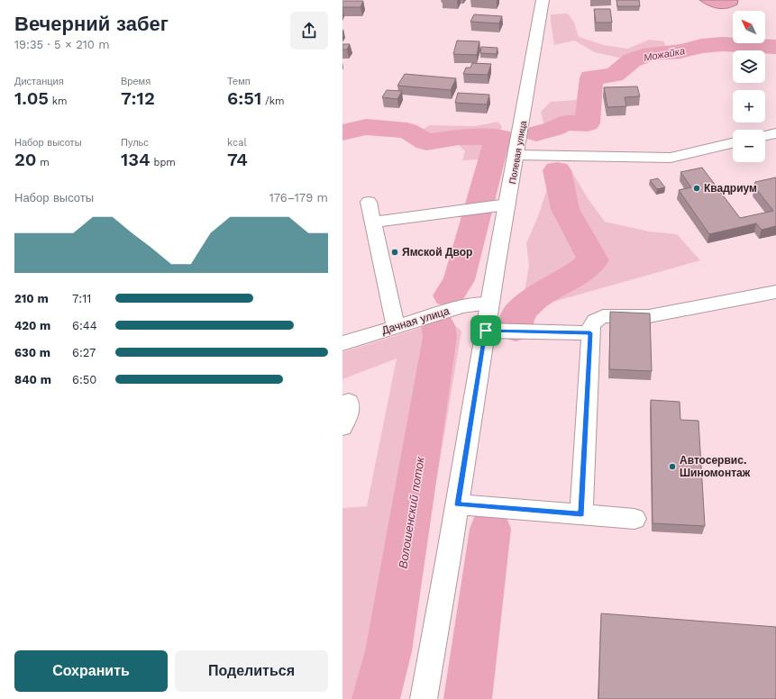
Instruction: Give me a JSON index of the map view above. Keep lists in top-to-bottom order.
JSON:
{
  "streets": {
    "main road": ["Полевая улица"],
    "street": ["Дачная улица"]
  },
  "crossings": [
    ["Полевая улица", "Дачная улица"]
  ],
  "water": ["Можайка", "Волошенский поток"],
  "places": ["Квадриум", "Ямской Двор", "Автосервис. Шиномонтаж"],
  "north": "top left",
  "page": {
    "heading": ["Вечерний забег", "19:35 · 5 × 210 m"],
    "map_buttons": ["+", "−"],
    "stats": [
      ["Дистанция", "1.05 km"],
      ["Время", "7:12"],
      ["Темп", "6:51 /km"],
      ["Набор высоты", "20 m"],
      ["Пульс", "134 bpm"],
      ["kcal", "74"]
    ],
    "chart": ["Набор высоты", "176–179 m"],
    "list": [
      {
        "name": "210 m",
        "note": "7:11"
      },
      {
        "name": "420 m",
        "note": "6:44"
      },
      {
        "name": "630 m",
        "note": "6:27"
      },
      {
        "name": "840 m",
        "note": "6:50"
      }
    ],
    "buttons": ["Сохранить", "Поделиться"]
  }
}
